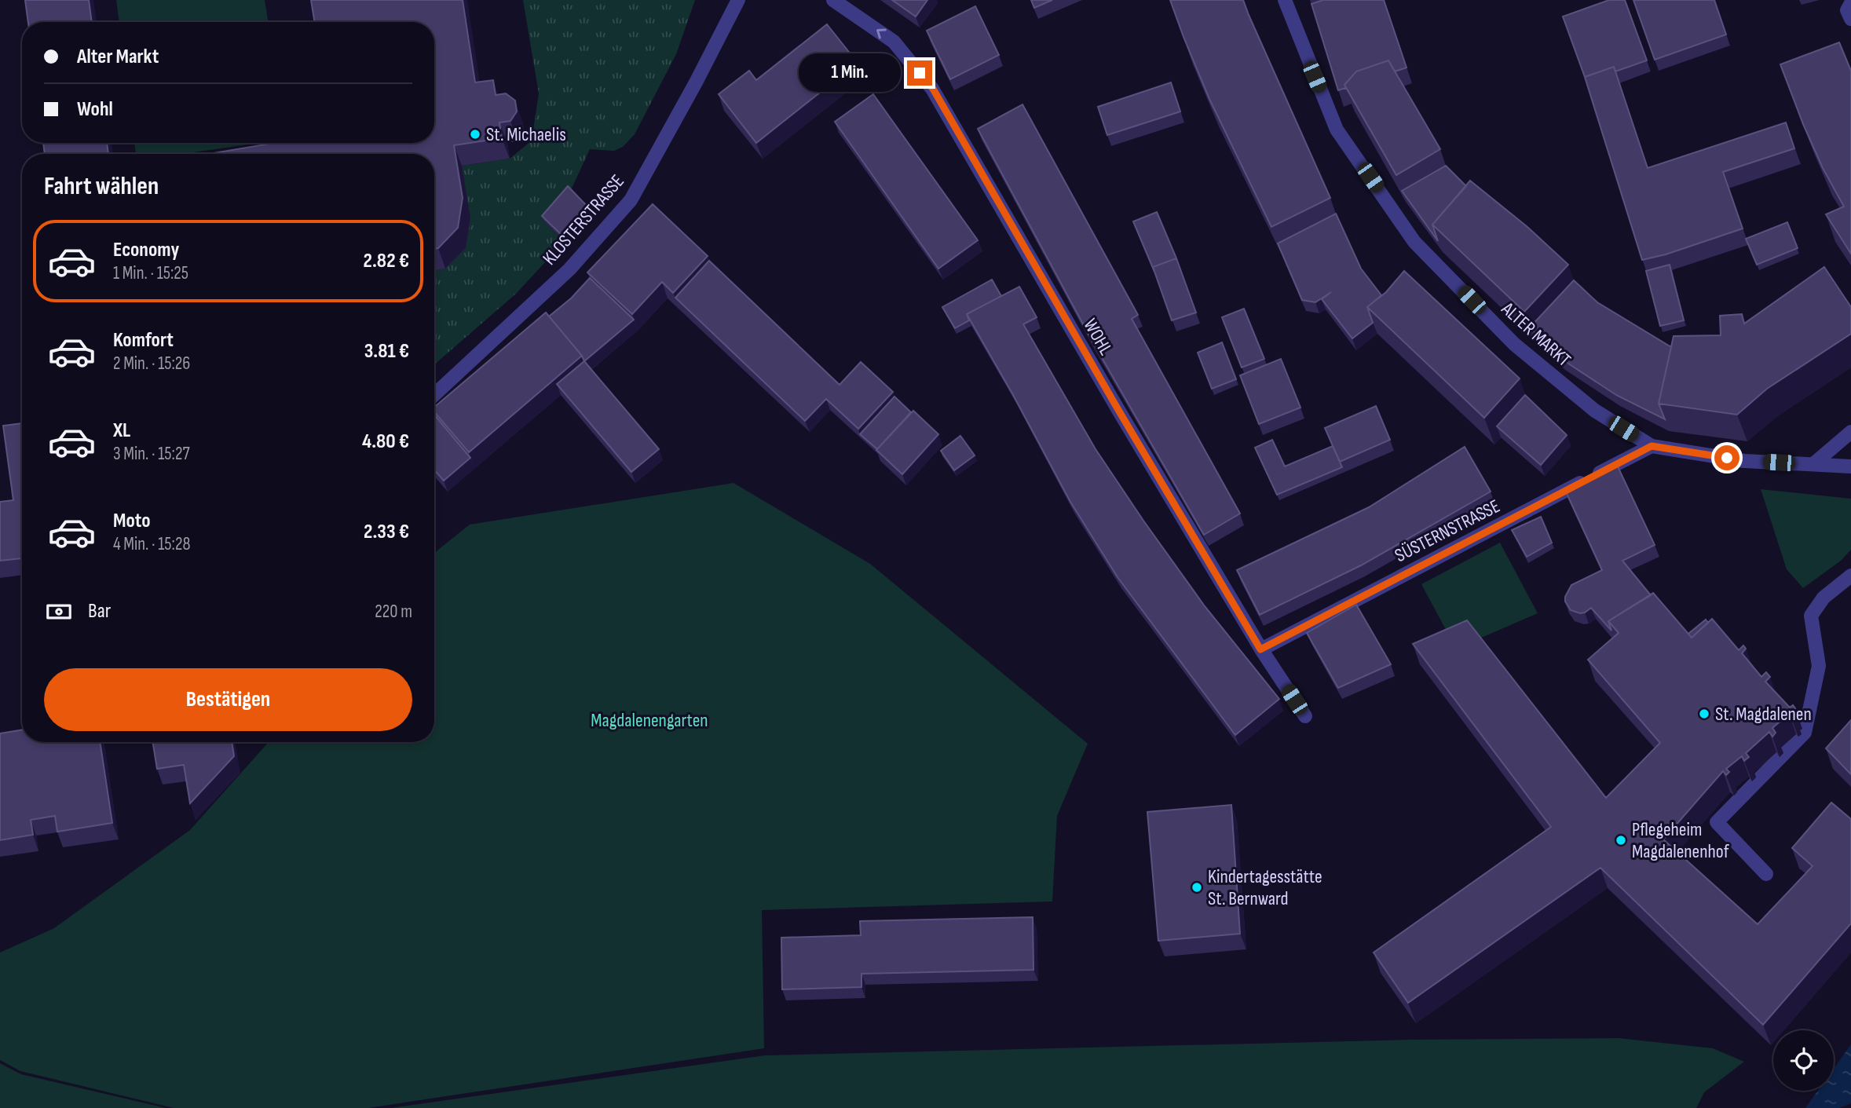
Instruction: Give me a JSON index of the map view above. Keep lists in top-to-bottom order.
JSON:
{
  "streets": {
    "street": [
      "KLOSTERSTRASSE",
      "ALTER MARKT",
      "WOHL",
      "SÜSTERNSTRASSE"
    ]
  },
  "crossings": [
    ["ALTER MARKT", "SÜSTERNSTRASSE"],
    ["WOHL", "SÜSTERNSTRASSE"]
  ],
  "one_way": ["WOHL"],
  "parks": ["Magdalenengarten"],
  "places": [
    "St. Michaelis",
    "St. Magdalenen",
    "Pflegeheim Magdalenenhof",
    "Kindertagesstätte St. Bernward"
  ],
  "page": {
    "banner": ["Alter Markt", "Wohl"],
    "bubble": "1 Min.",
    "heading": "Fahrt wählen",
    "list": [
      {
        "name": "Economy",
        "note": "1 Min. · 15:25",
        "value": "2.82 €"
      },
      {
        "name": "Komfort",
        "note": "2 Min. · 15:26",
        "value": "3.81 €"
      },
      {
        "name": "XL",
        "note": "3 Min. · 15:27",
        "value": "4.80 €"
      },
      {
        "name": "Moto",
        "note": "4 Min. · 15:28",
        "value": "2.33 €"
      }
    ],
    "pay": ["Bar", "220 m"],
    "buttons": "Bestätigen"
  }
}
